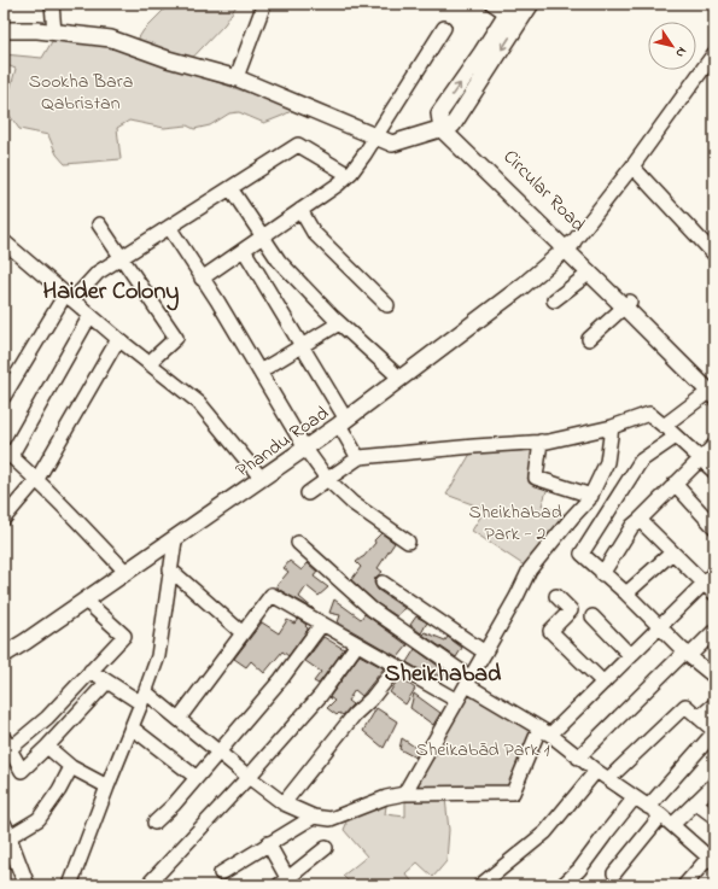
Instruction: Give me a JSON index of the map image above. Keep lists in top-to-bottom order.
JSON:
{
  "streets": {
    "main road": ["Circular Road", "Phandu Road"]
  },
  "crossings": [
    ["Circular Road", "Phandu Road"]
  ],
  "districts": ["Haider Colony", "Sheikhabad"],
  "parks": ["Sookha Bara Qabristan", "Sheikhabad Park - 2", "Sheikabād Park 1"],
  "north": "bottom right"
}
